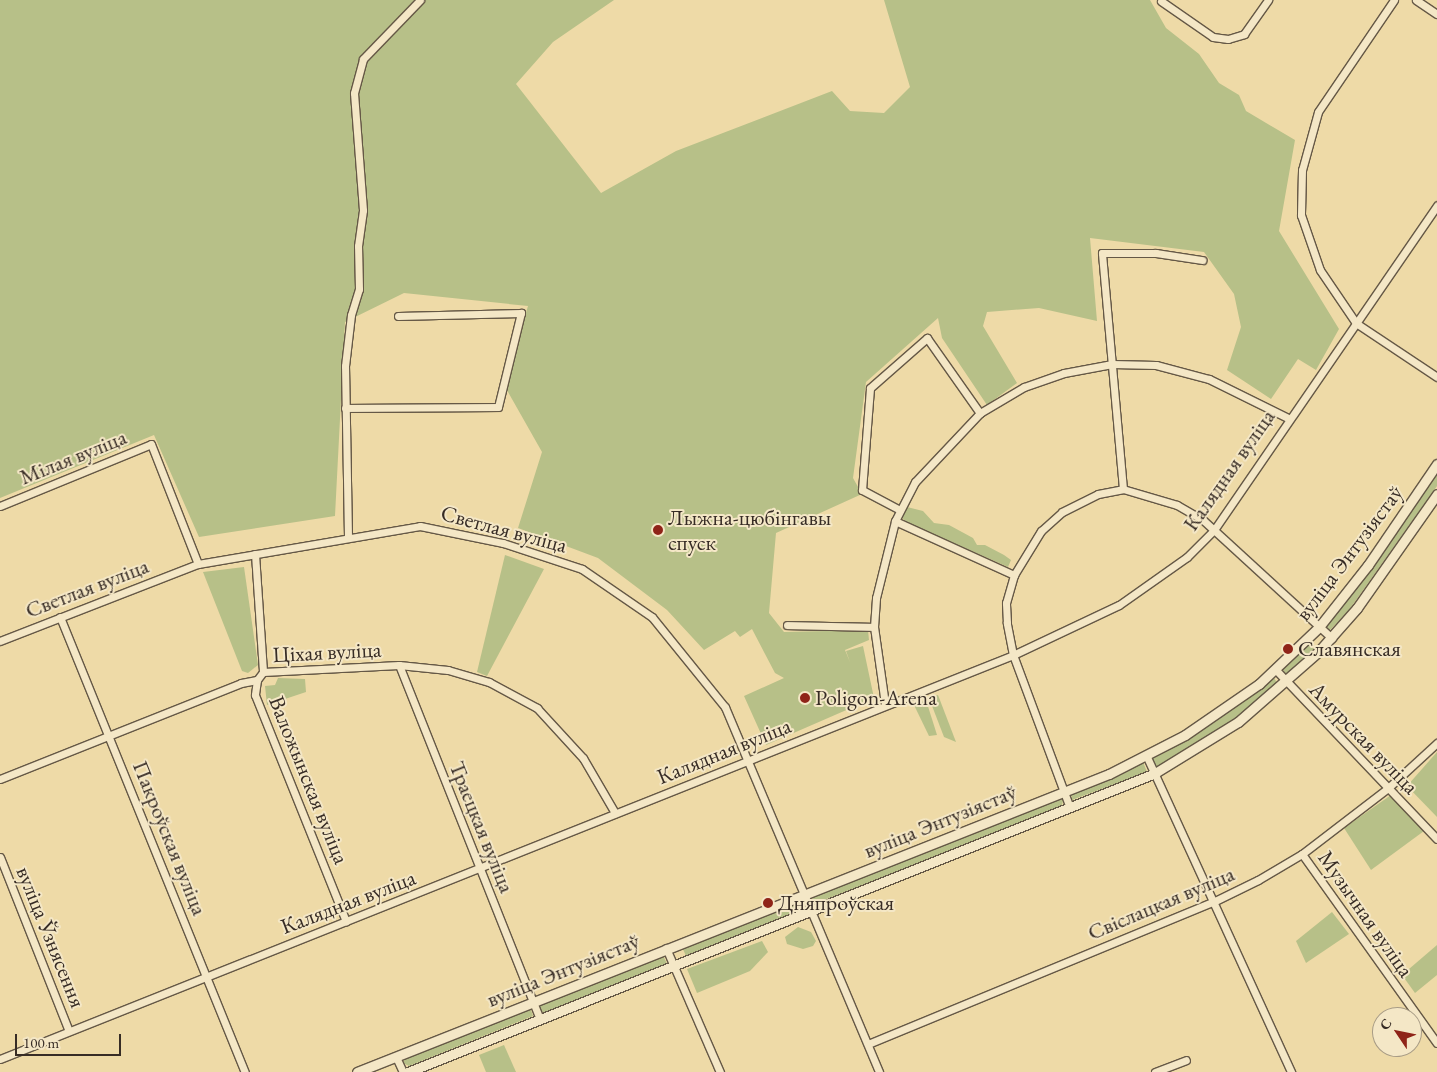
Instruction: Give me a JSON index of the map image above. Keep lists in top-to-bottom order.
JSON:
{
  "streets": {
    "street": [
      "Мілая вуліца",
      "Калядная вуліца",
      "Светлая вуліца",
      "вуліца Энтузіястаў",
      "Ціхая вуліца",
      "Амурская вуліца",
      "Валожынская вуліца",
      "Траецкая вуліца",
      "Пакроўская вуліца",
      "Свіслацкая вуліца",
      "Музычная вуліца",
      "вуліца Ўзнясення"
    ]
  },
  "crossings": [
    ["Мілая вуліца", "Светлая вуліца"],
    ["Калядная вуліца", "Светлая вуліца"],
    ["Калядная вуліца", "Ціхая вуліца"],
    ["Калядная вуліца", "Валожынская вуліца"],
    ["Калядная вуліца", "Траецкая вуліца"],
    ["Калядная вуліца", "Пакроўская вуліца"],
    ["Калядная вуліца", "вуліца Ўзнясення"],
    ["Светлая вуліца", "вуліца Энтузіястаў"],
    ["Светлая вуліца", "Пакроўская вуліца"],
    ["Светлая вуліца", "Свіслацкая вуліца"],
    ["вуліца Энтузіястаў", "Амурская вуліца"],
    ["вуліца Энтузіястаў", "Траецкая вуліца"],
    ["Ціхая вуліца", "Валожынская вуліца"],
    ["Ціхая вуліца", "Траецкая вуліца"],
    ["Ціхая вуліца", "Пакроўская вуліца"],
    ["Амурская вуліца", "Свіслацкая вуліца"],
    ["Свіслацкая вуліца", "Музычная вуліца"]
  ],
  "places": [
    "Лыжна-цюбінгавы спуск",
    "Славянская",
    "Poligon-Arena",
    "Дняпроўская"
  ],
  "scale_bar": "100 m",
  "north": "top left"
}
